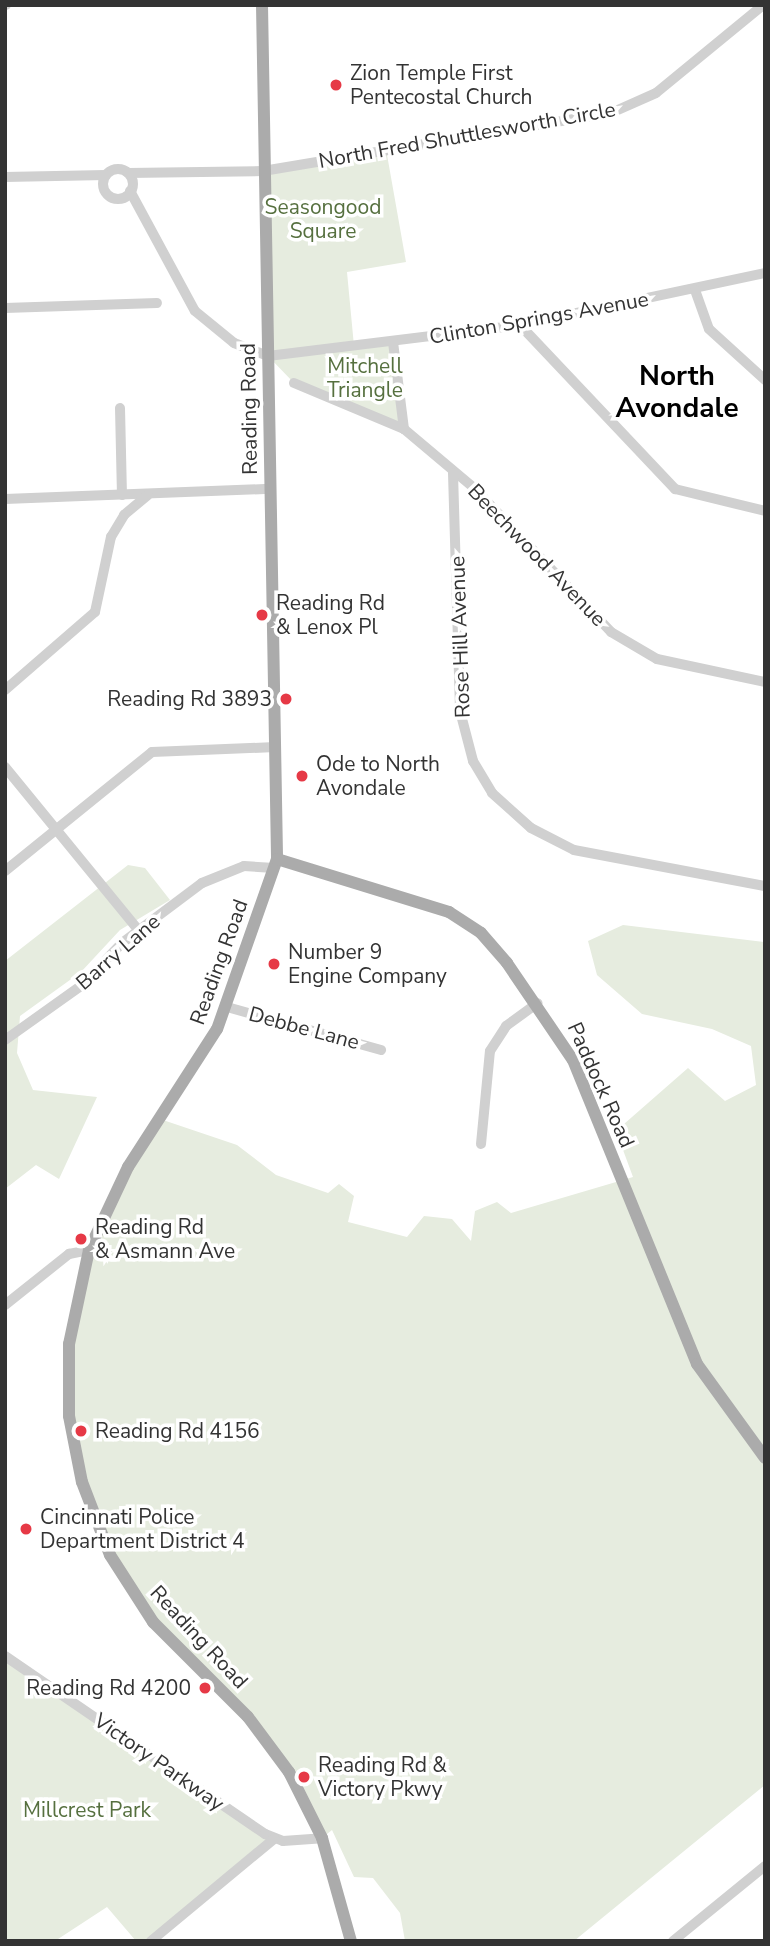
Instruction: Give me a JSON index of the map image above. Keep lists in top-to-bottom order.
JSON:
{
  "streets": {
    "main road": ["Reading Road", "Paddock Road"],
    "street": [
      "North Fred Shuttlesworth Circle",
      "Clinton Springs Avenue",
      "Beechwood Avenue",
      "Rose Hill Avenue",
      "Barry Lane",
      "Debbe Lane",
      "Victory Parkway"
    ]
  },
  "crossings": [
    ["North Fred Shuttlesworth Circle", "Clinton Springs Avenue"],
    ["North Fred Shuttlesworth Circle", "Reading Road"],
    ["Clinton Springs Avenue", "Reading Road"],
    ["Reading Road", "Barry Lane"],
    ["Reading Road", "Debbe Lane"],
    ["Reading Road", "Paddock Road"],
    ["Beechwood Avenue", "Rose Hill Avenue"],
    ["Barry Lane", "Paddock Road"]
  ],
  "districts": ["North Avondale"],
  "parks": ["Seasongood Square", "Mitchell Triangle", "Millcrest Park"],
  "places": [
    "Zion Temple First Pentecostal Church",
    "Reading Rd & Lenox Pl",
    "Reading Rd 3893",
    "Ode to North Avondale",
    "Number 9 Engine Company",
    "Reading Rd & Asmann Ave",
    "Reading Rd 4156",
    "Cincinnati Police Department District 4",
    "Reading Rd 4200",
    "Reading Rd & Victory Pkwy"
  ]
}
